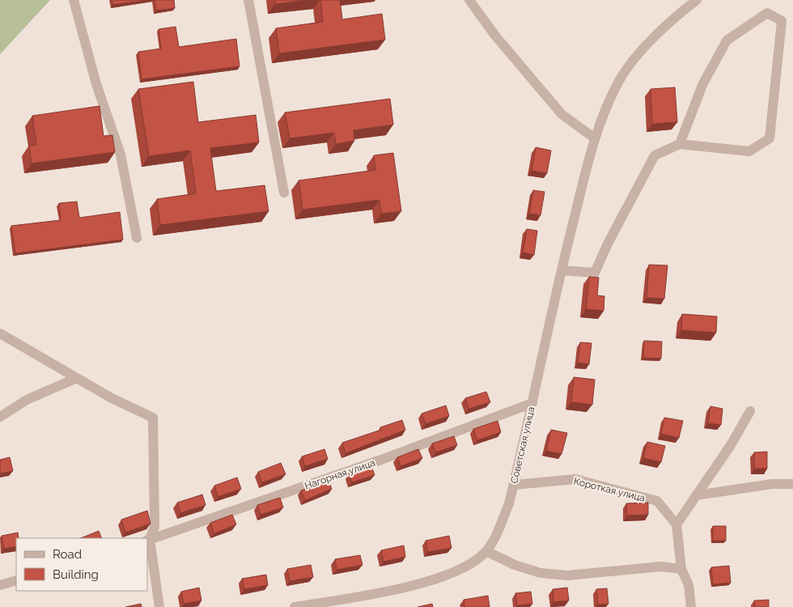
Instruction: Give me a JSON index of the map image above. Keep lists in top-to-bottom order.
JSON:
{
  "streets": {
    "street": ["Советская улица", "Нагорная улица", "Короткая улица"]
  },
  "crossings": [
    ["Советская улица", "Нагорная улица"],
    ["Советская улица", "Короткая улица"]
  ],
  "legend": ["Road", "Building"]
}
